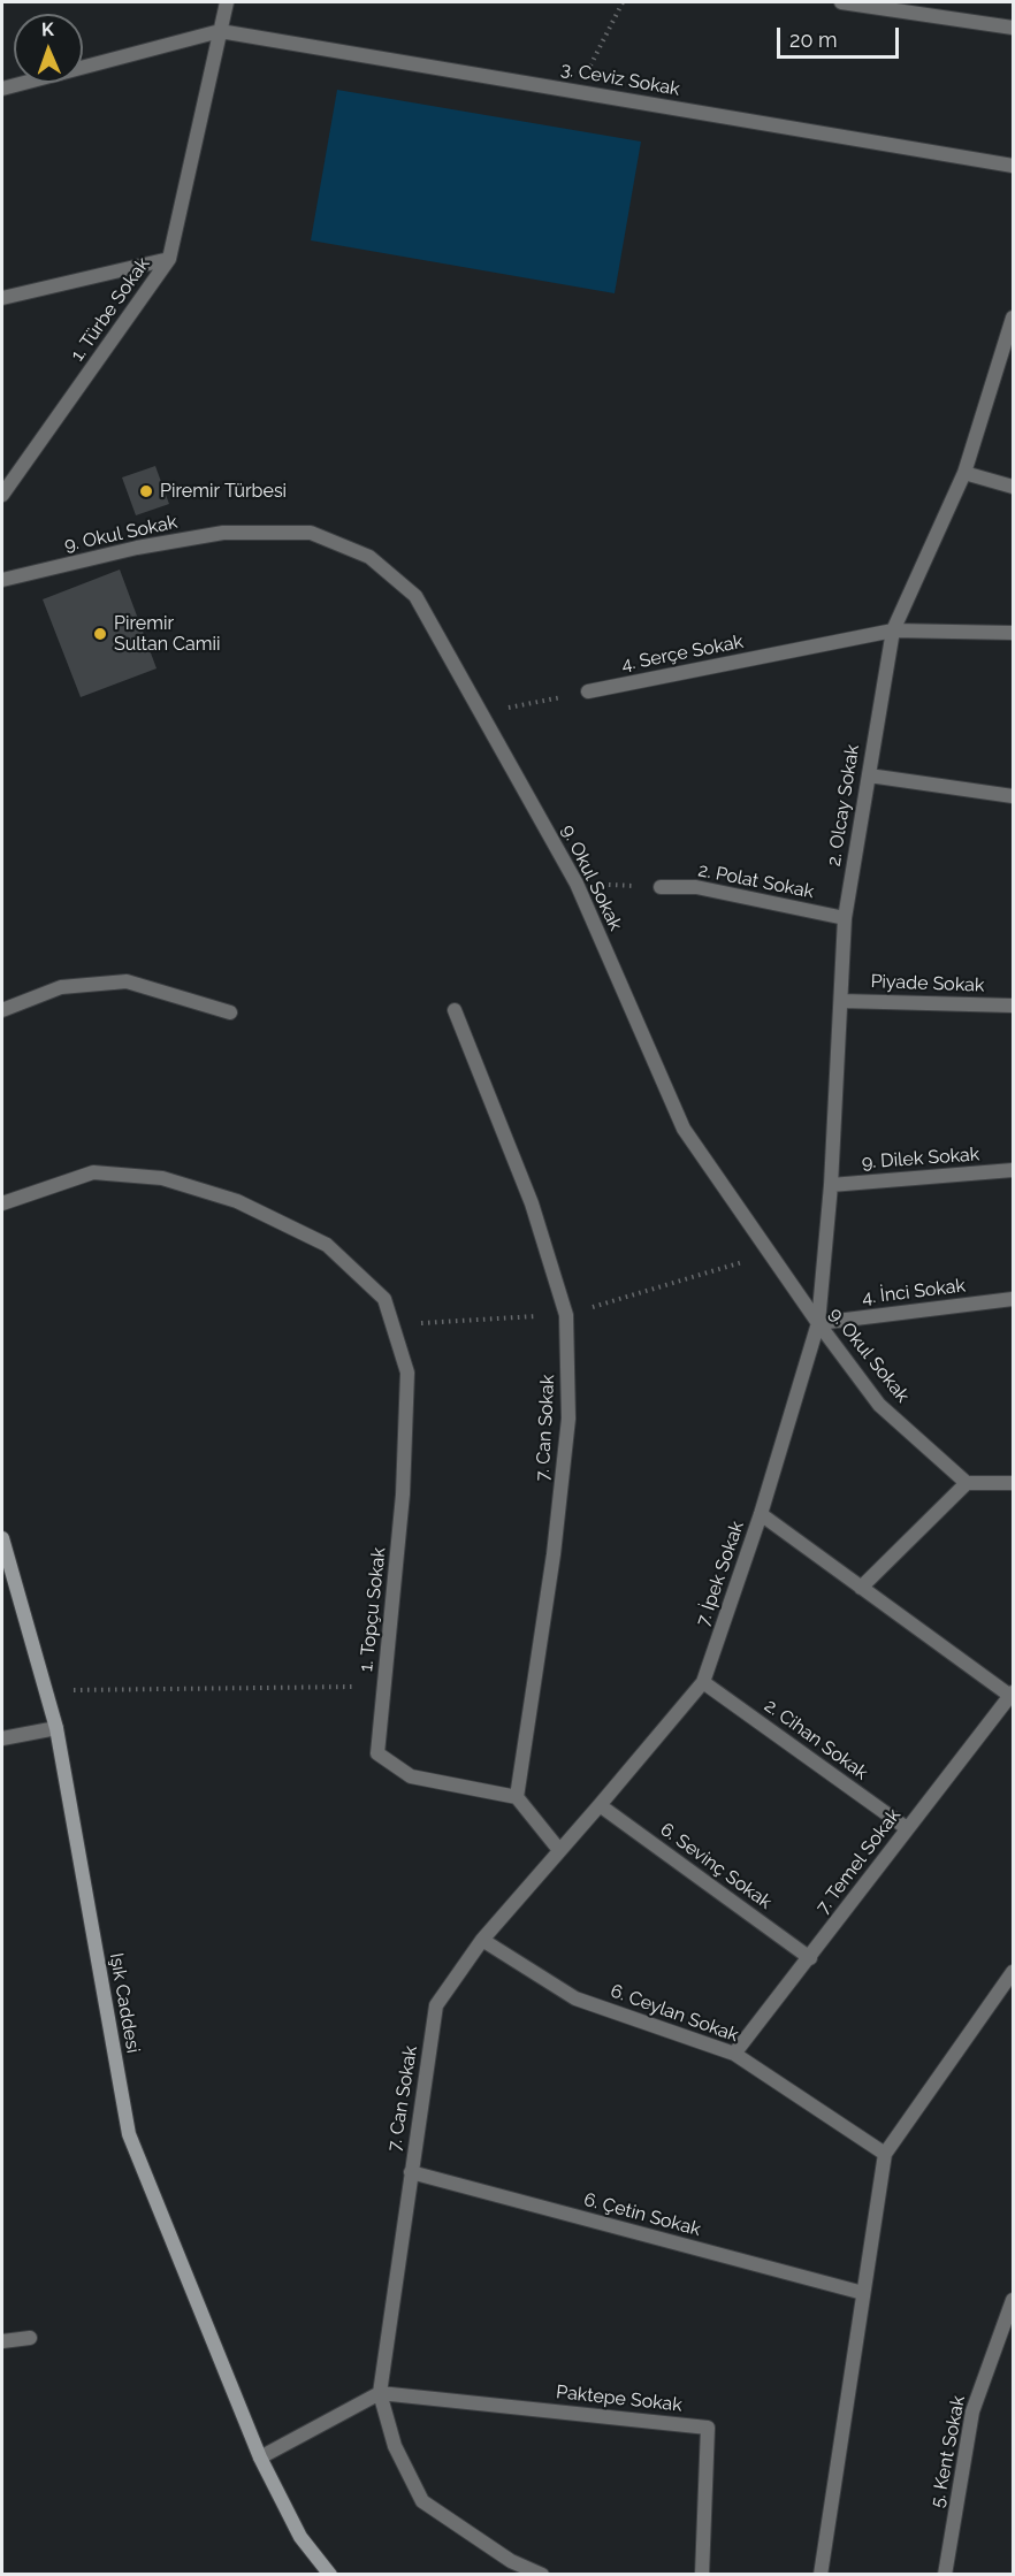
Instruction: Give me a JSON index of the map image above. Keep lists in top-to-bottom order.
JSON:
{
  "streets": {
    "main road": ["Işık Caddesi"],
    "street": [
      "3. Ceviz Sokak",
      "1. Türbe Sokak",
      "9. Okul Sokak",
      "4. Serçe Sokak",
      "2. Olcay Sokak",
      "2. Polat Sokak",
      "Piyade Sokak",
      "9. Dilek Sokak",
      "4. İnci Sokak",
      "7. Can Sokak",
      "7. İpek Sokak",
      "1. Topçu Sokak",
      "2. Cihan Sokak",
      "7. Temel Sokak",
      "6. Sevinç Sokak",
      "6. Ceylan Sokak",
      "6. Çetin Sokak",
      "Paktepe Sokak",
      "5. Kent Sokak"
    ]
  },
  "crossings": [
    ["3. Ceviz Sokak", "1. Türbe Sokak"],
    ["9. Okul Sokak", "2. Olcay Sokak"],
    ["9. Okul Sokak", "4. İnci Sokak"],
    ["9. Okul Sokak", "7. İpek Sokak"],
    ["4. Serçe Sokak", "2. Olcay Sokak"],
    ["2. Olcay Sokak", "2. Polat Sokak"],
    ["2. Olcay Sokak", "Piyade Sokak"],
    ["2. Olcay Sokak", "9. Dilek Sokak"],
    ["2. Olcay Sokak", "4. İnci Sokak"],
    ["2. Olcay Sokak", "7. İpek Sokak"],
    ["4. İnci Sokak", "7. İpek Sokak"],
    ["7. Can Sokak", "7. İpek Sokak"],
    ["7. Can Sokak", "1. Topçu Sokak"],
    ["7. Can Sokak", "6. Sevinç Sokak"],
    ["7. Can Sokak", "6. Ceylan Sokak"],
    ["7. Can Sokak", "6. Çetin Sokak"],
    ["7. Can Sokak", "Paktepe Sokak"],
    ["7. İpek Sokak", "2. Cihan Sokak"],
    ["7. İpek Sokak", "6. Sevinç Sokak"],
    ["2. Cihan Sokak", "7. Temel Sokak"],
    ["7. Temel Sokak", "6. Sevinç Sokak"],
    ["7. Temel Sokak", "6. Ceylan Sokak"]
  ],
  "places": ["Piremir Türbesi", "Piremir Sultan Camii"],
  "scale_bar": "20 m",
  "north": "top"
}
